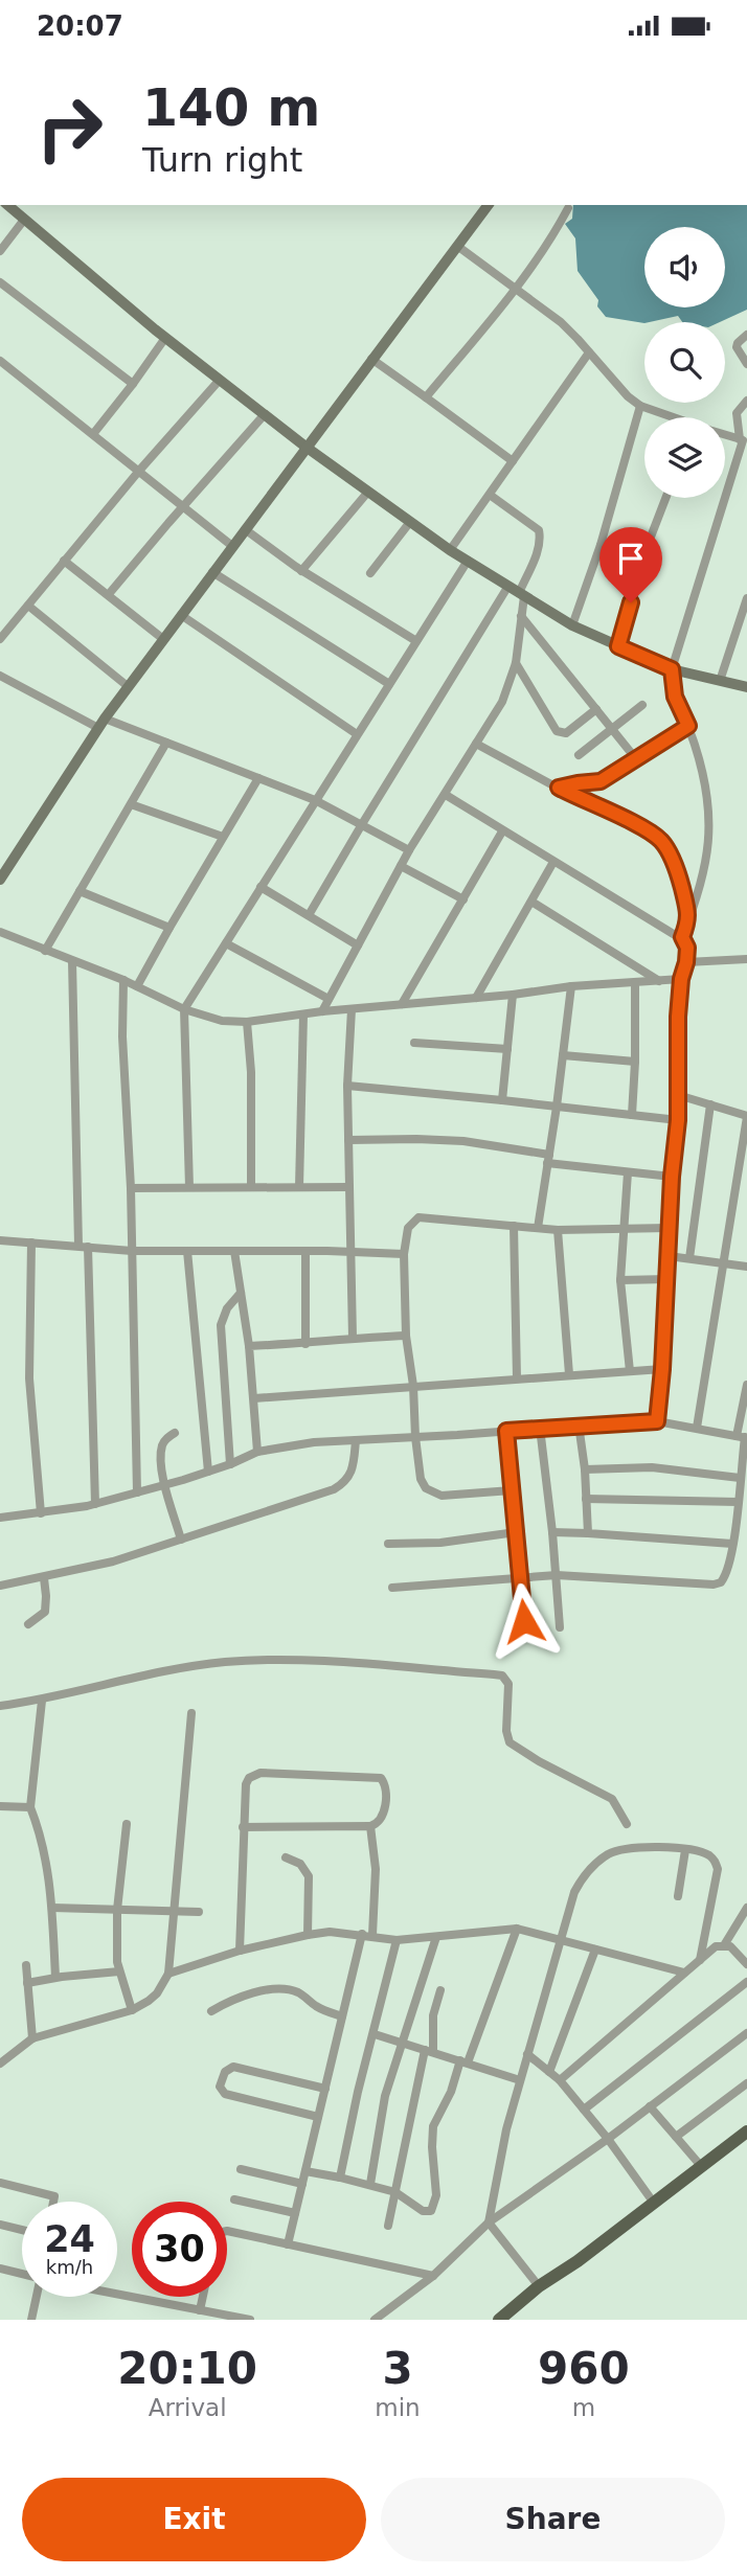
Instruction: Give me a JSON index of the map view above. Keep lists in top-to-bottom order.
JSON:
{
  "page": {
    "status": "20:07",
    "turn": ["140 m", "Turn right"],
    "speed": "24 km/h",
    "limit": "30",
    "eta": [
      "20:10",
      "Arrival",
      "3",
      "min",
      "960",
      "m"
    ],
    "buttons": ["Exit", "Share"]
  }
}
